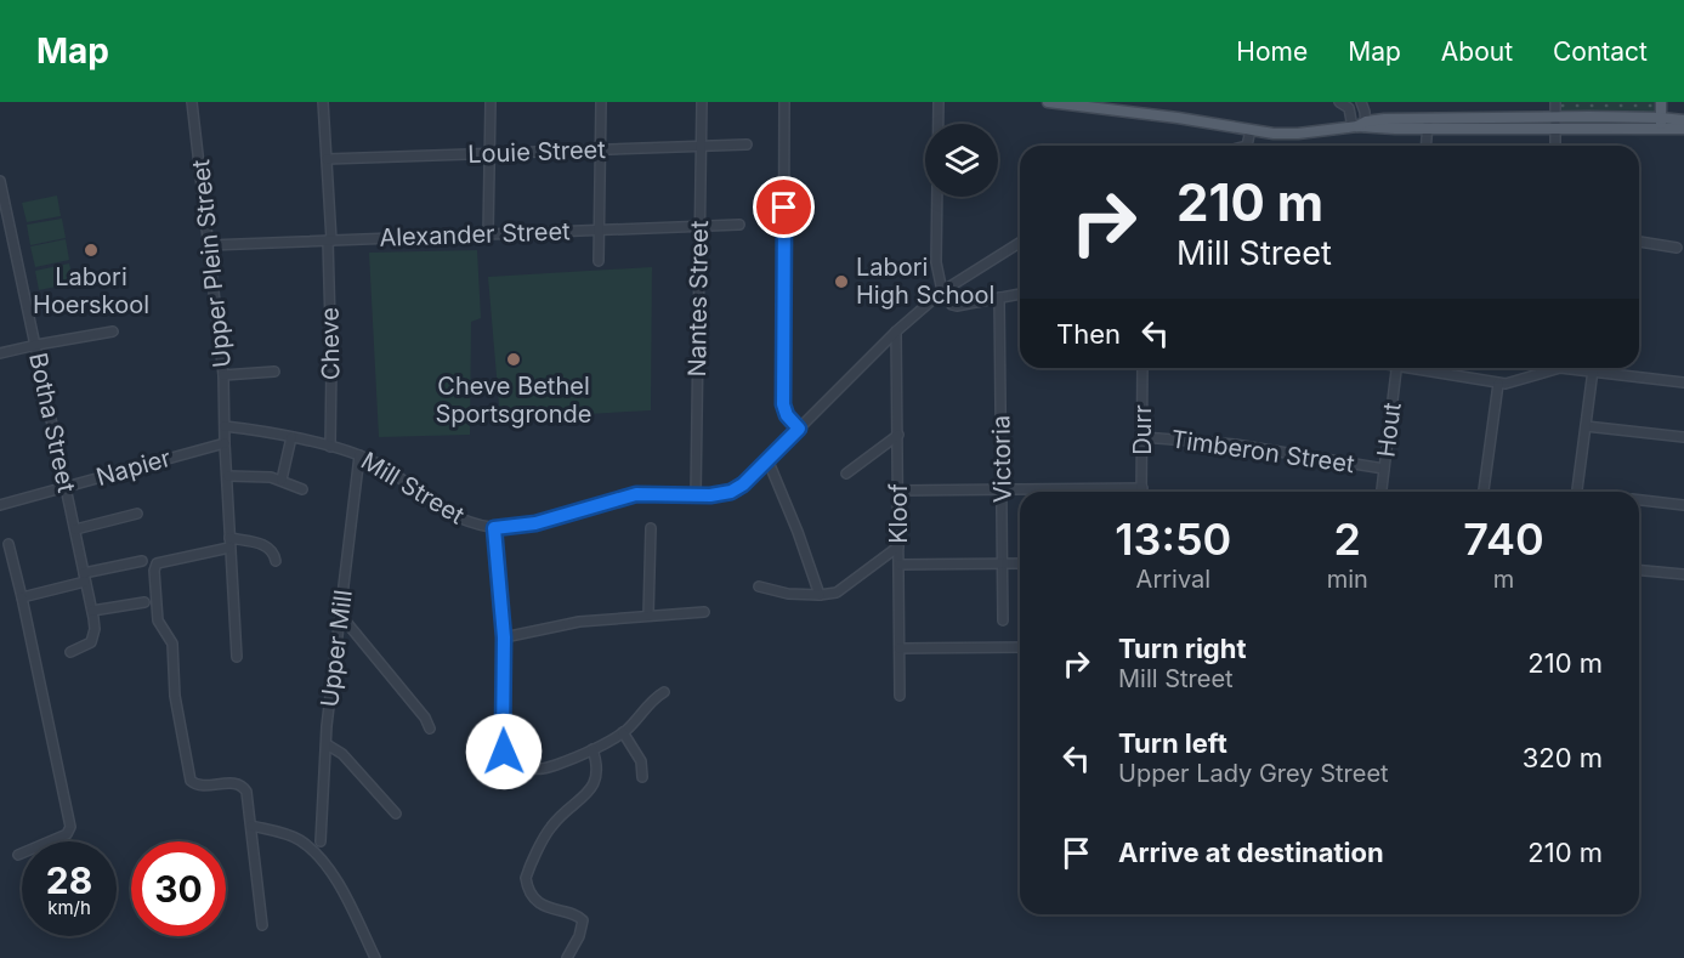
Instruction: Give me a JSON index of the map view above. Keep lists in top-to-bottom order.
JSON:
{
  "streets": {
    "street": [
      "Louie Street",
      "Alexander Street",
      "Upper Plein Street",
      "Nantes Street",
      "Cheve",
      "Botha Street",
      "Durr",
      "Hout",
      "Timberon Street",
      "Victoria",
      "Napier",
      "Mill Street",
      "Kloof",
      "Upper Mill"
    ]
  },
  "crossings": [
    ["Louie Street", "Nantes Street"],
    ["Louie Street", "Cheve"],
    ["Alexander Street", "Upper Plein Street"],
    ["Alexander Street", "Nantes Street"],
    ["Alexander Street", "Cheve"],
    ["Upper Plein Street", "Napier"],
    ["Upper Plein Street", "Mill Street"],
    ["Nantes Street", "Mill Street"],
    ["Cheve", "Mill Street"],
    ["Botha Street", "Napier"],
    ["Durr", "Timberon Street"],
    ["Hout", "Timberon Street"],
    ["Mill Street", "Kloof"],
    ["Mill Street", "Upper Mill"]
  ],
  "places": ["Labori Hoerskool", "Labori High School", "Cheve Bethel Sportsgronde"],
  "page": {
    "header": "Map",
    "nav": [
      "Home",
      "Map",
      "About",
      "Contact"
    ],
    "turn": ["210 m", "Mill Street"],
    "then": "Then",
    "eta": [
      "13:50",
      "Arrival",
      "2",
      "min",
      "740",
      "m"
    ],
    "list": [
      {
        "name": "Turn right",
        "note": "Mill Street",
        "value": "210 m"
      },
      {
        "name": "Turn left",
        "note": "Upper Lady Grey Street",
        "value": "320 m"
      },
      {
        "name": "Arrive at destination",
        "value": "210 m"
      }
    ],
    "speed": "28 km/h",
    "limit": "30"
  }
}
